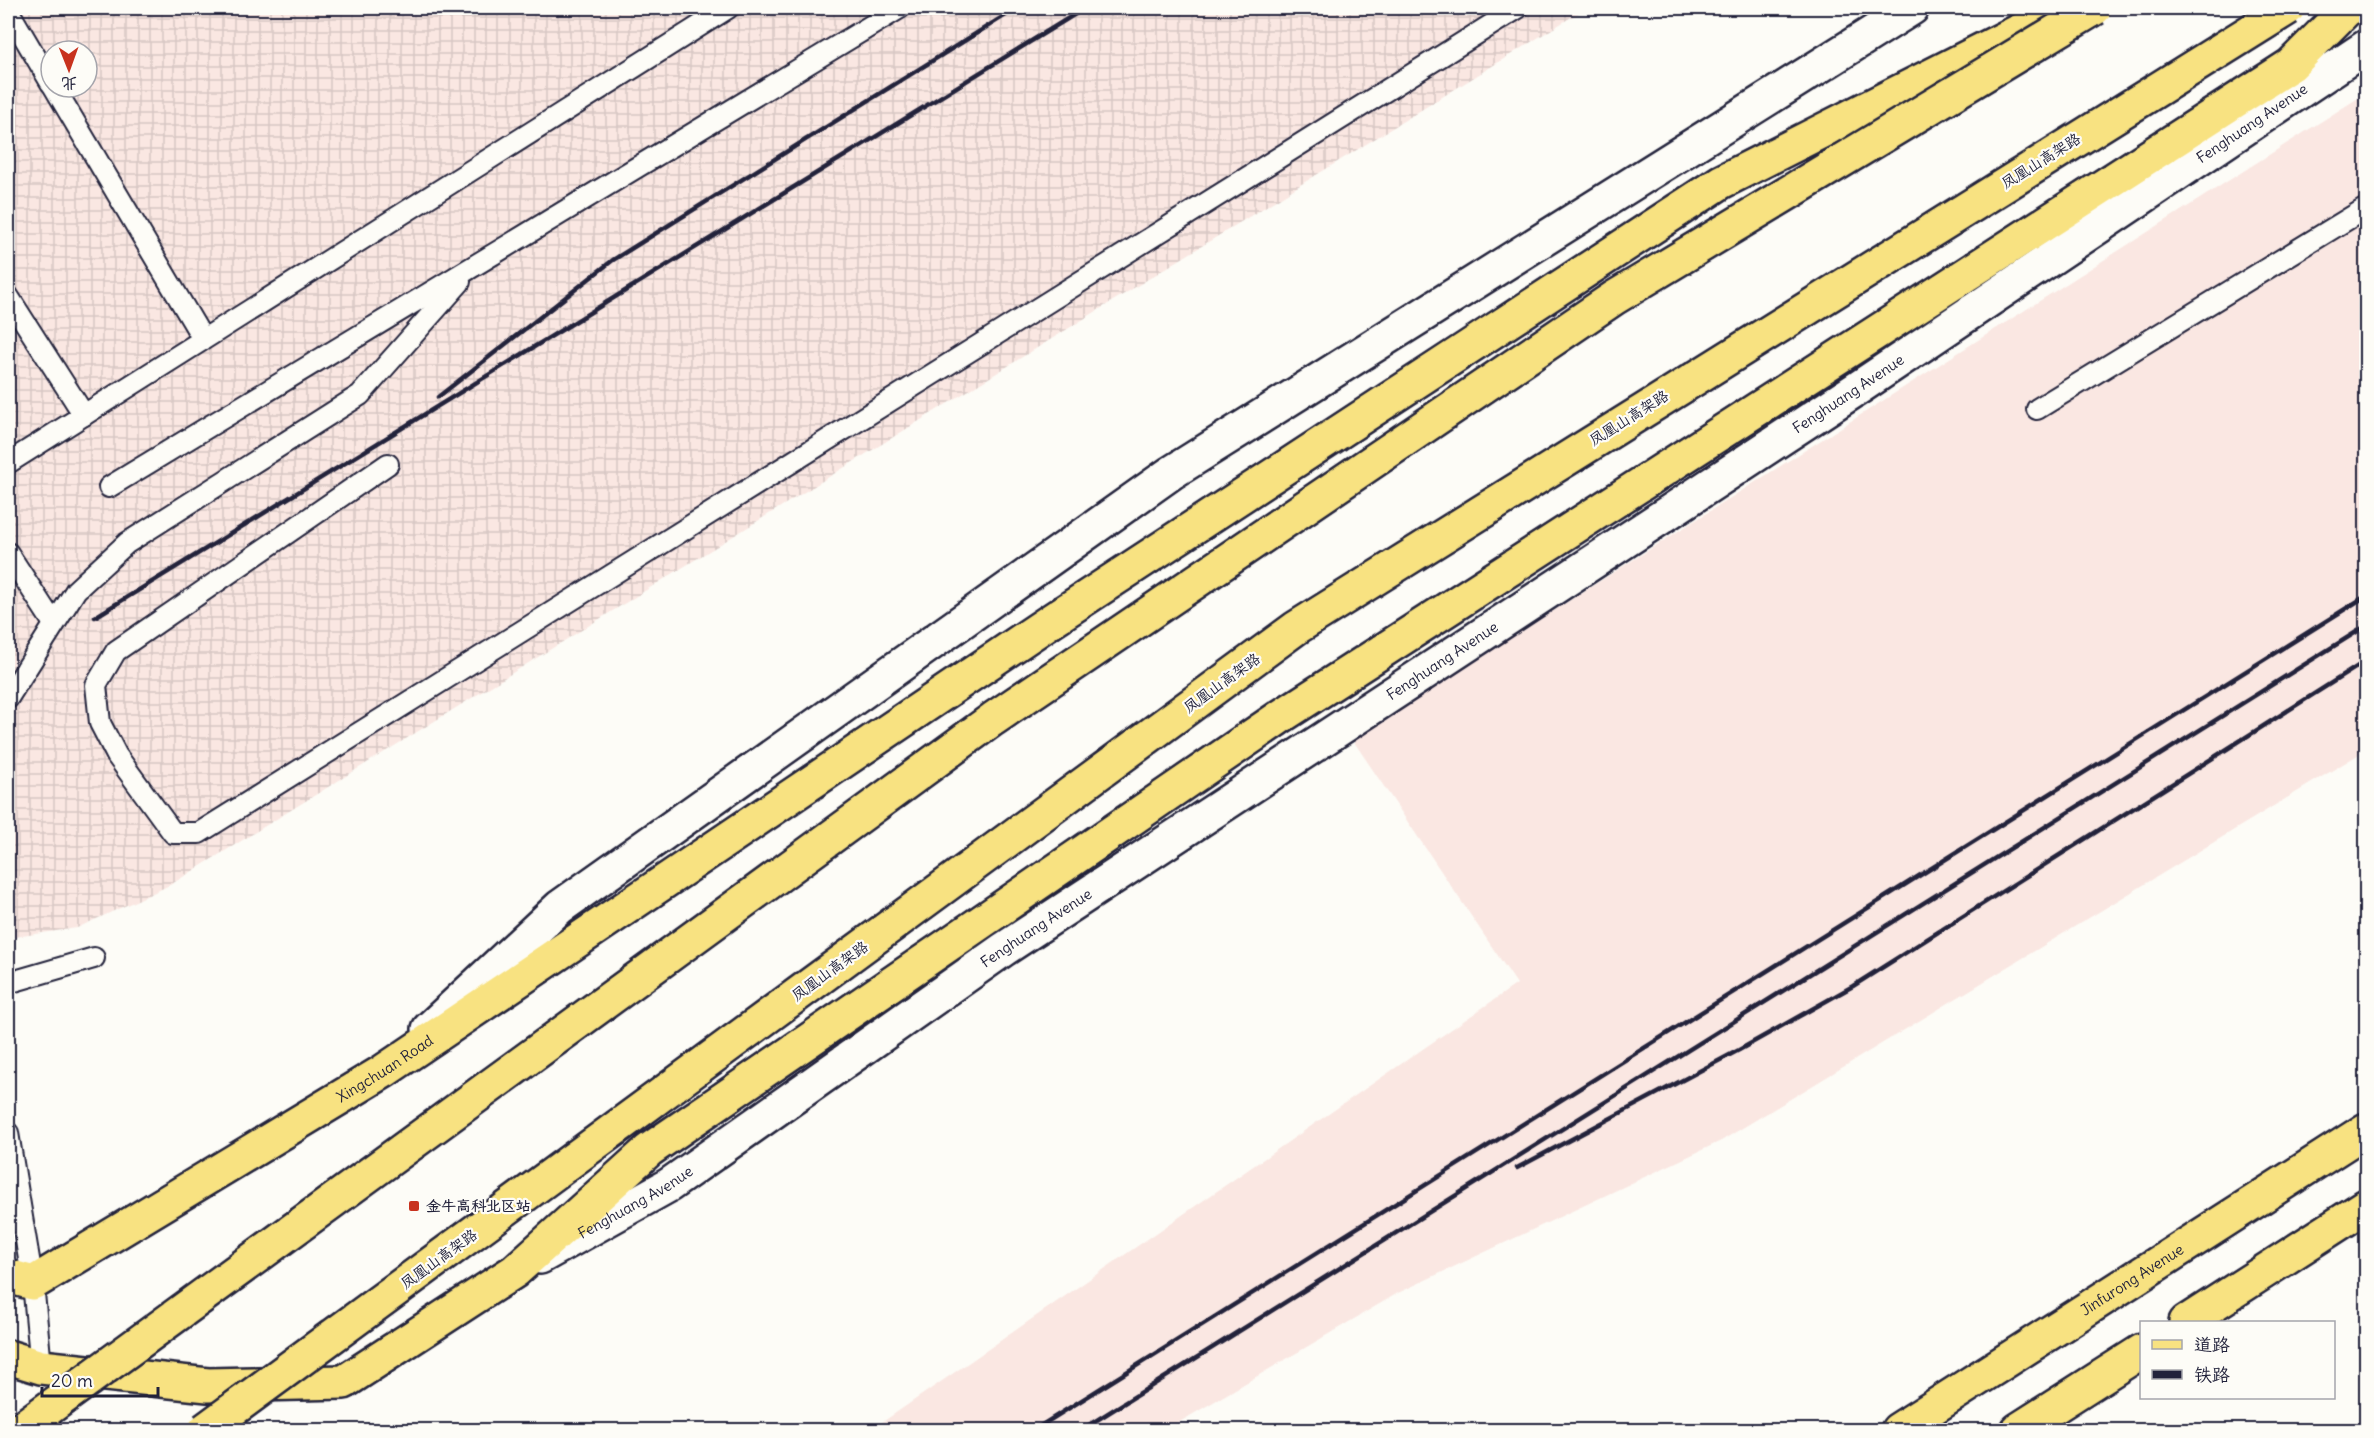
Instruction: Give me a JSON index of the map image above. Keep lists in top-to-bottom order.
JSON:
{
  "streets": {
    "main road": [
      "Fenghuang Avenue",
      "凤凰山高架路",
      "Xingchuan Road",
      "Jinfurong Avenue"
    ]
  },
  "places": {
    "transit": ["金牛高科北区站"]
  },
  "legend": ["道路", "铁路"],
  "scale_bar": "20 m",
  "north": "bottom"
}
